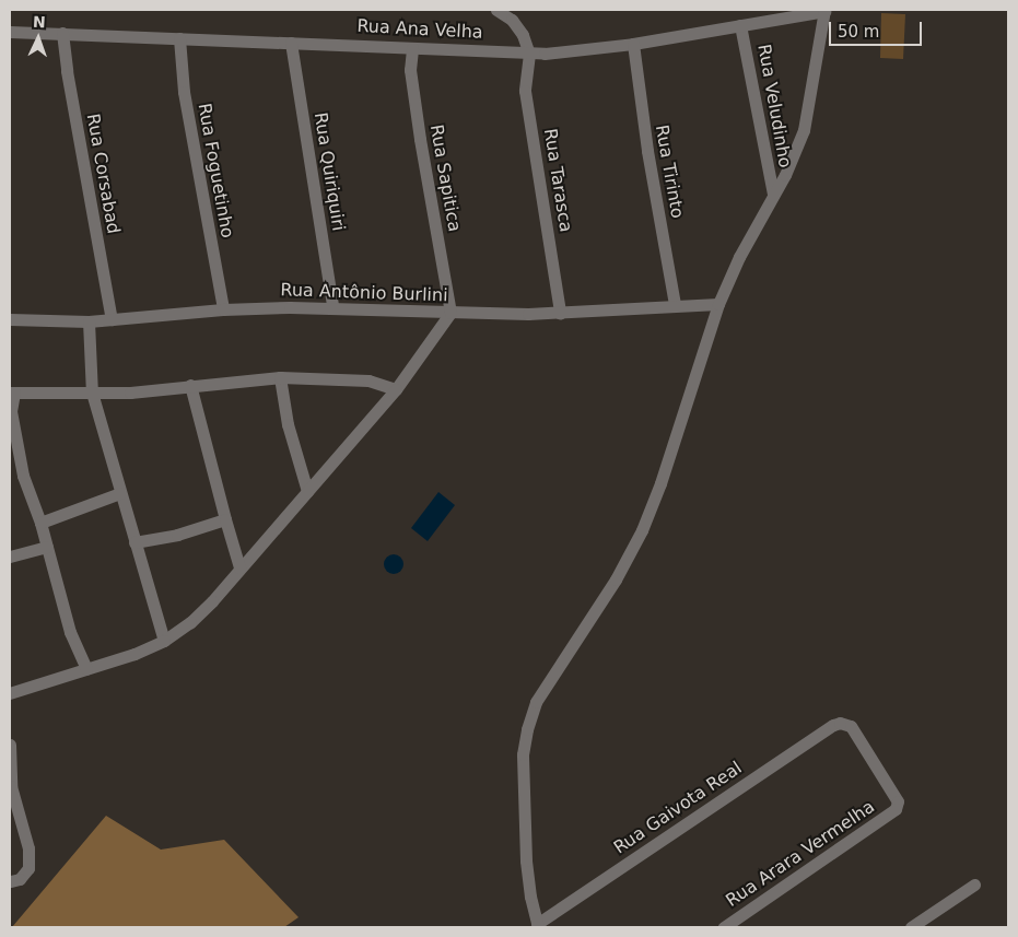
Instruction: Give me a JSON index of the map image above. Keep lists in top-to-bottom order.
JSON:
{
  "streets": {
    "street": [
      "Rua Ana Velha",
      "Rua Veludinho",
      "Rua Foguetinho",
      "Rua Quiriquiri",
      "Rua Tirinto",
      "Rua Corsabad",
      "Rua Sapitica",
      "Rua Tarasca",
      "Rua Antônio Burlini",
      "Rua Gaivota Real",
      "Rua Arara Vermelha"
    ]
  },
  "crossings": [
    ["Rua Ana Velha", "Rua Veludinho"],
    ["Rua Ana Velha", "Rua Foguetinho"],
    ["Rua Ana Velha", "Rua Quiriquiri"],
    ["Rua Ana Velha", "Rua Tirinto"],
    ["Rua Ana Velha", "Rua Corsabad"],
    ["Rua Ana Velha", "Rua Sapitica"],
    ["Rua Ana Velha", "Rua Tarasca"],
    ["Rua Foguetinho", "Rua Antônio Burlini"],
    ["Rua Quiriquiri", "Rua Antônio Burlini"],
    ["Rua Tirinto", "Rua Antônio Burlini"],
    ["Rua Corsabad", "Rua Antônio Burlini"],
    ["Rua Sapitica", "Rua Antônio Burlini"],
    ["Rua Tarasca", "Rua Antônio Burlini"],
    ["Rua Gaivota Real", "Rua Arara Vermelha"]
  ],
  "scale_bar": "50 m",
  "north": "top"
}
